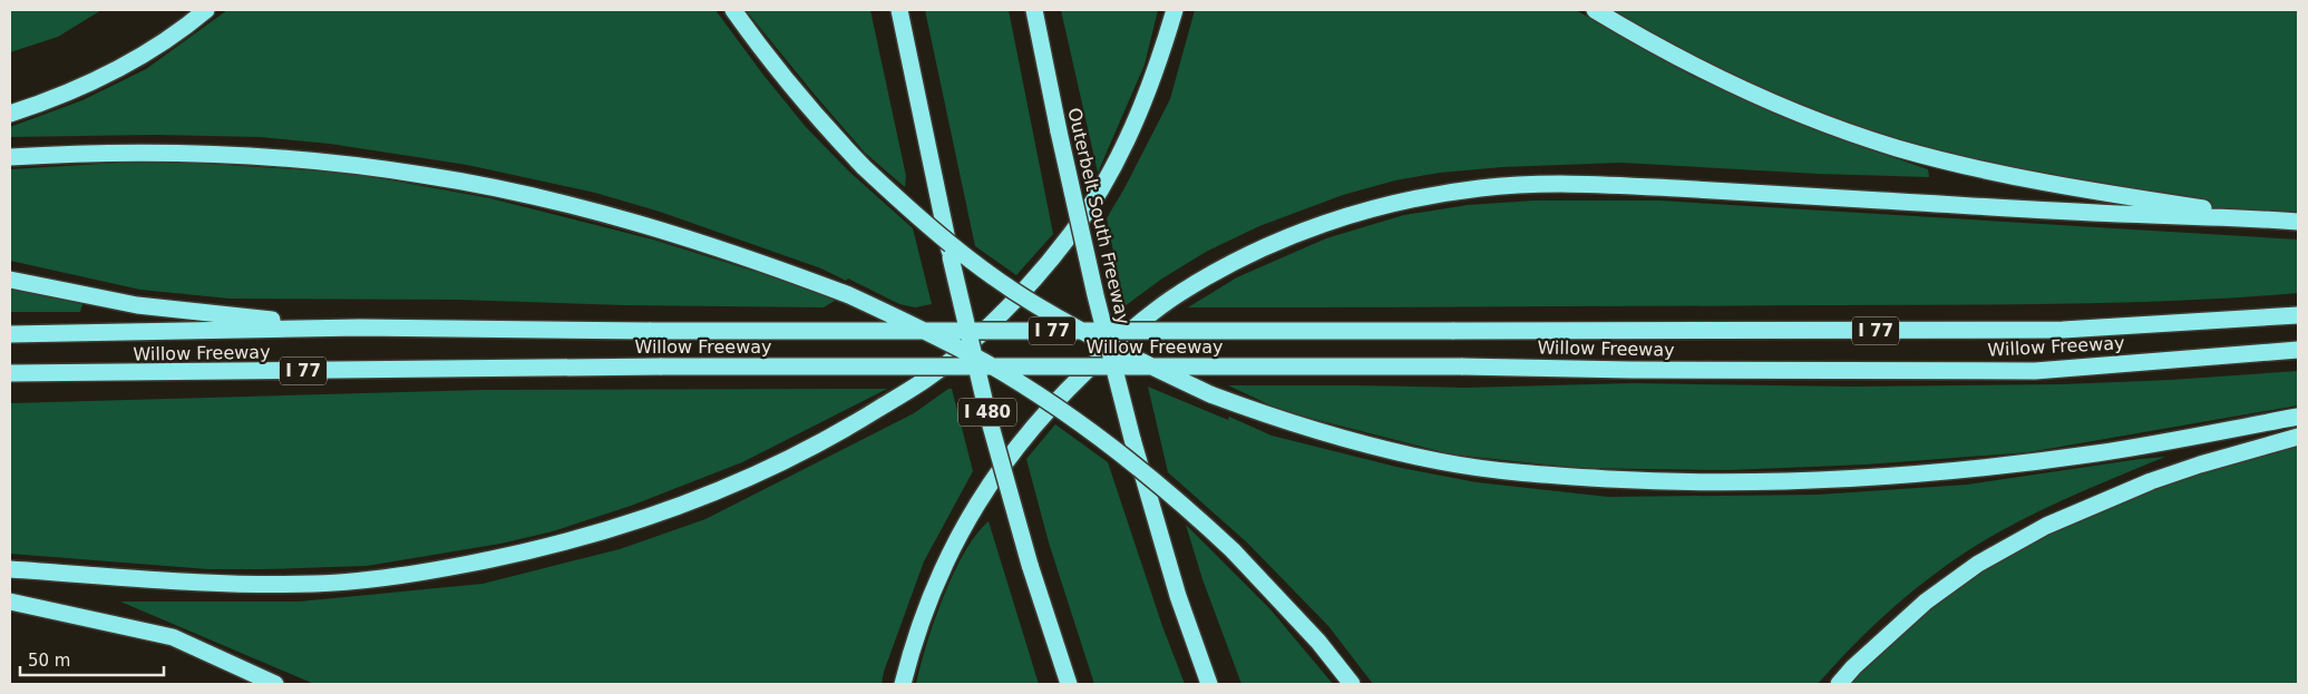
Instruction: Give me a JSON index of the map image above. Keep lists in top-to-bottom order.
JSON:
{
  "streets": {
    "highway": [
      "Outerbelt South Freeway",
      "I 77",
      "Willow Freeway",
      "I 480"
    ]
  },
  "scale_bar": "50 m"
}
